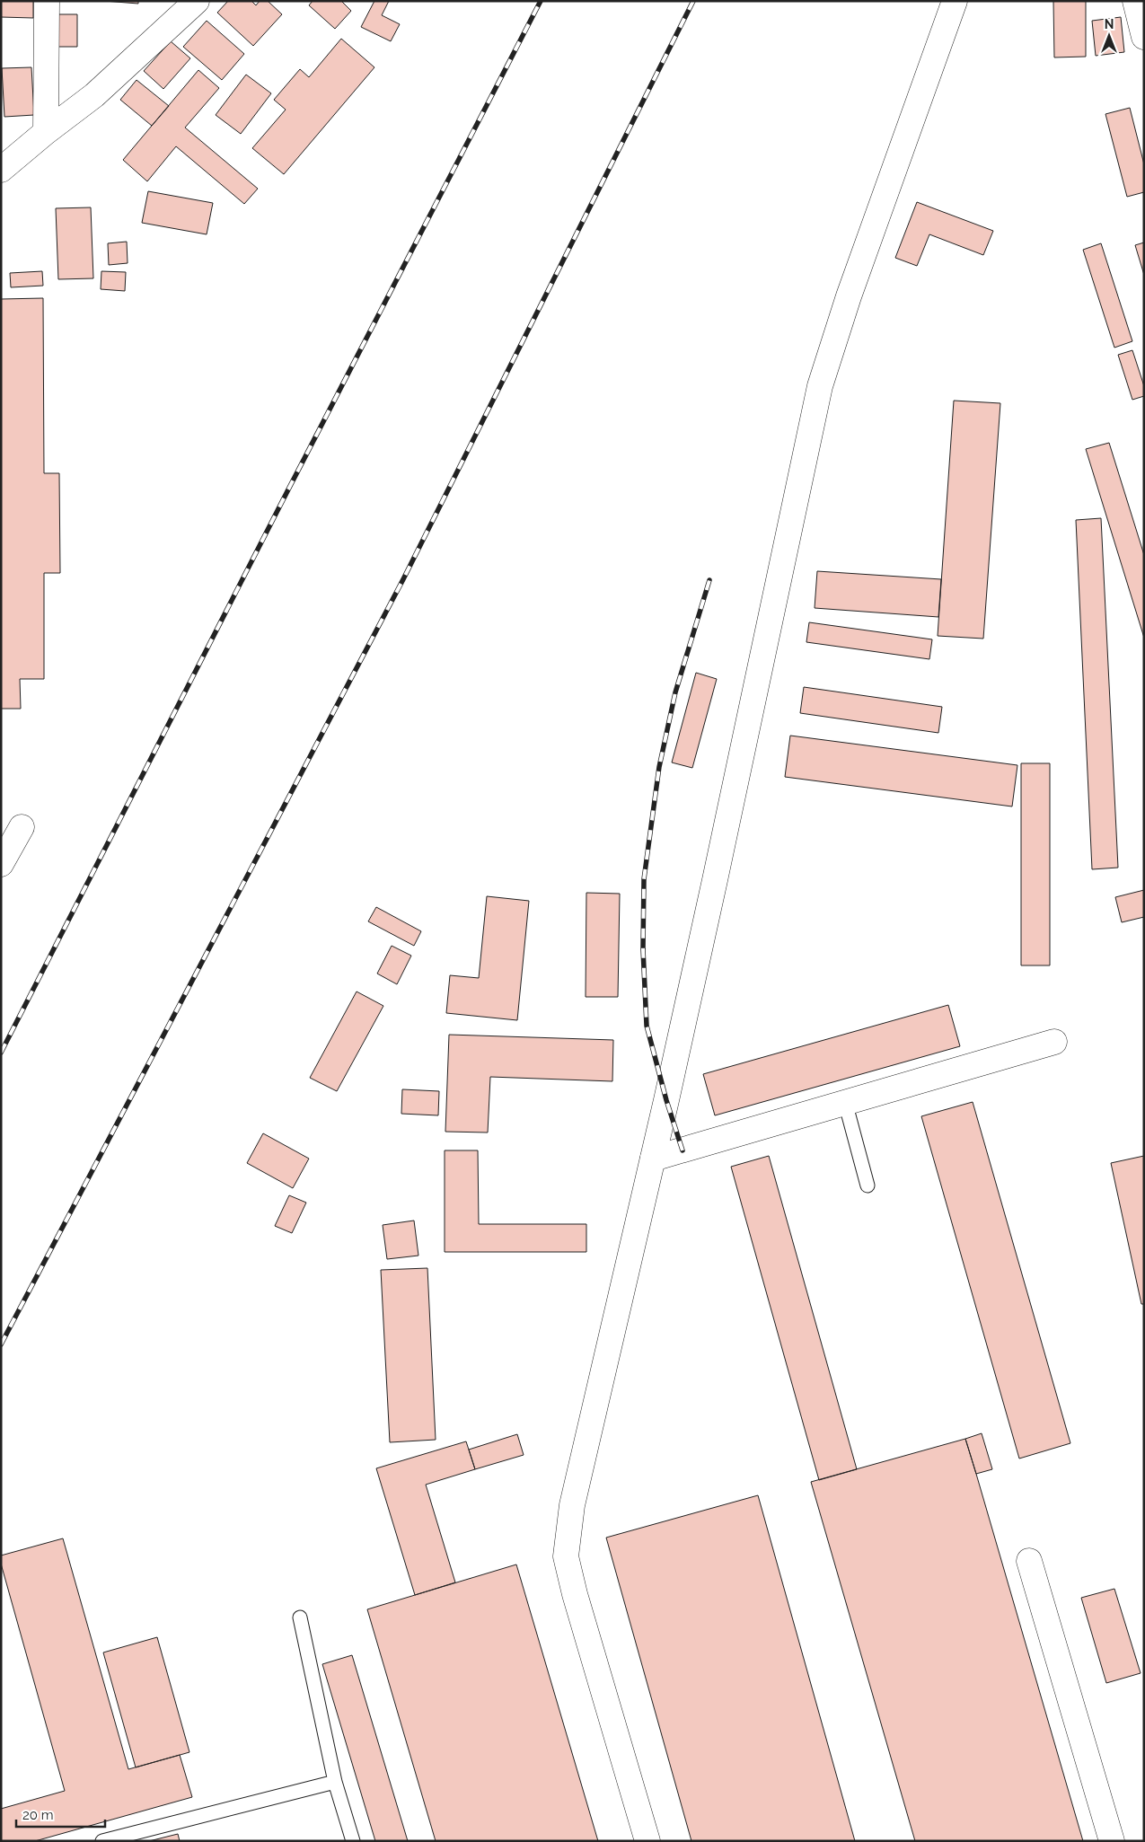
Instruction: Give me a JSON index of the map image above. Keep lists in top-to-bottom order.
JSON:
{
  "scale_bar": "20 m",
  "north": "top"
}
